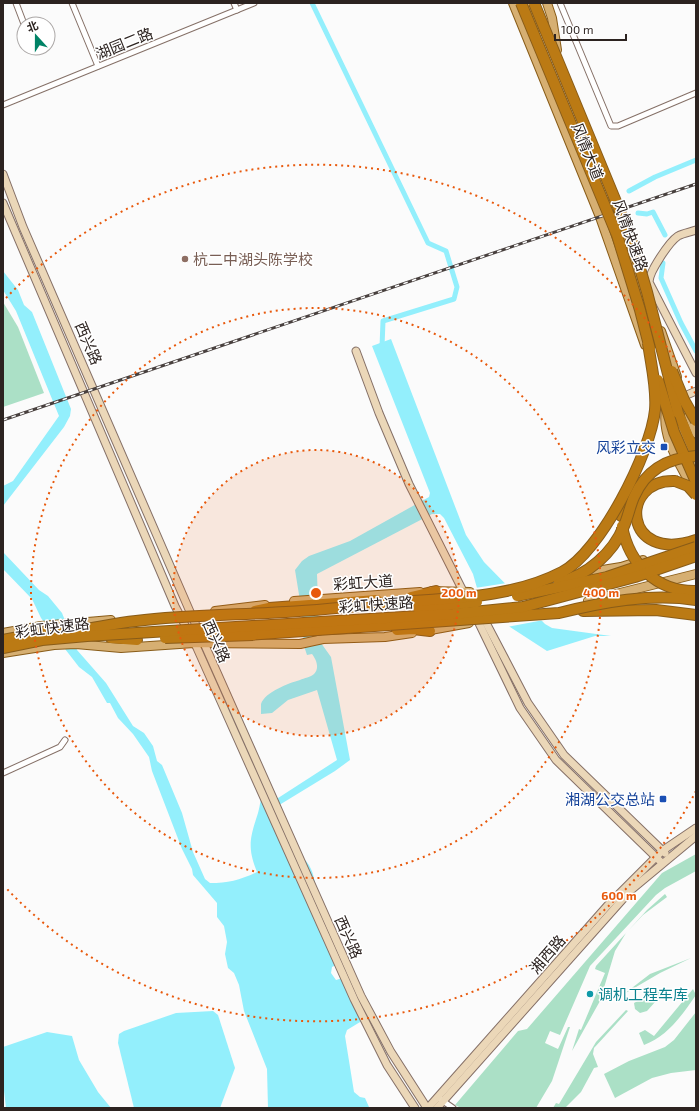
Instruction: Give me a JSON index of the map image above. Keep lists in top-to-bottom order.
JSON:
{
  "streets": {
    "highway": ["风情快速路", "彩虹快速路"],
    "main road": [
      "风情大道",
      "西兴路",
      "彩虹大道",
      "湘西路"
    ],
    "street": ["湖园二路"]
  },
  "crossings": [
    ["西兴路", "彩虹大道"],
    ["西兴路", "湘西路"],
    ["彩虹大道", "彩虹快速路"]
  ],
  "places": {
    "other": ["杭二中湖头陈学校", "调机工程车库"],
    "transit": ["风彩立交", "湘湖公交总站"]
  },
  "scale_bar": "100 m",
  "north": "top",
  "rings": ["200 m", "400 m", "600 m"]
}
